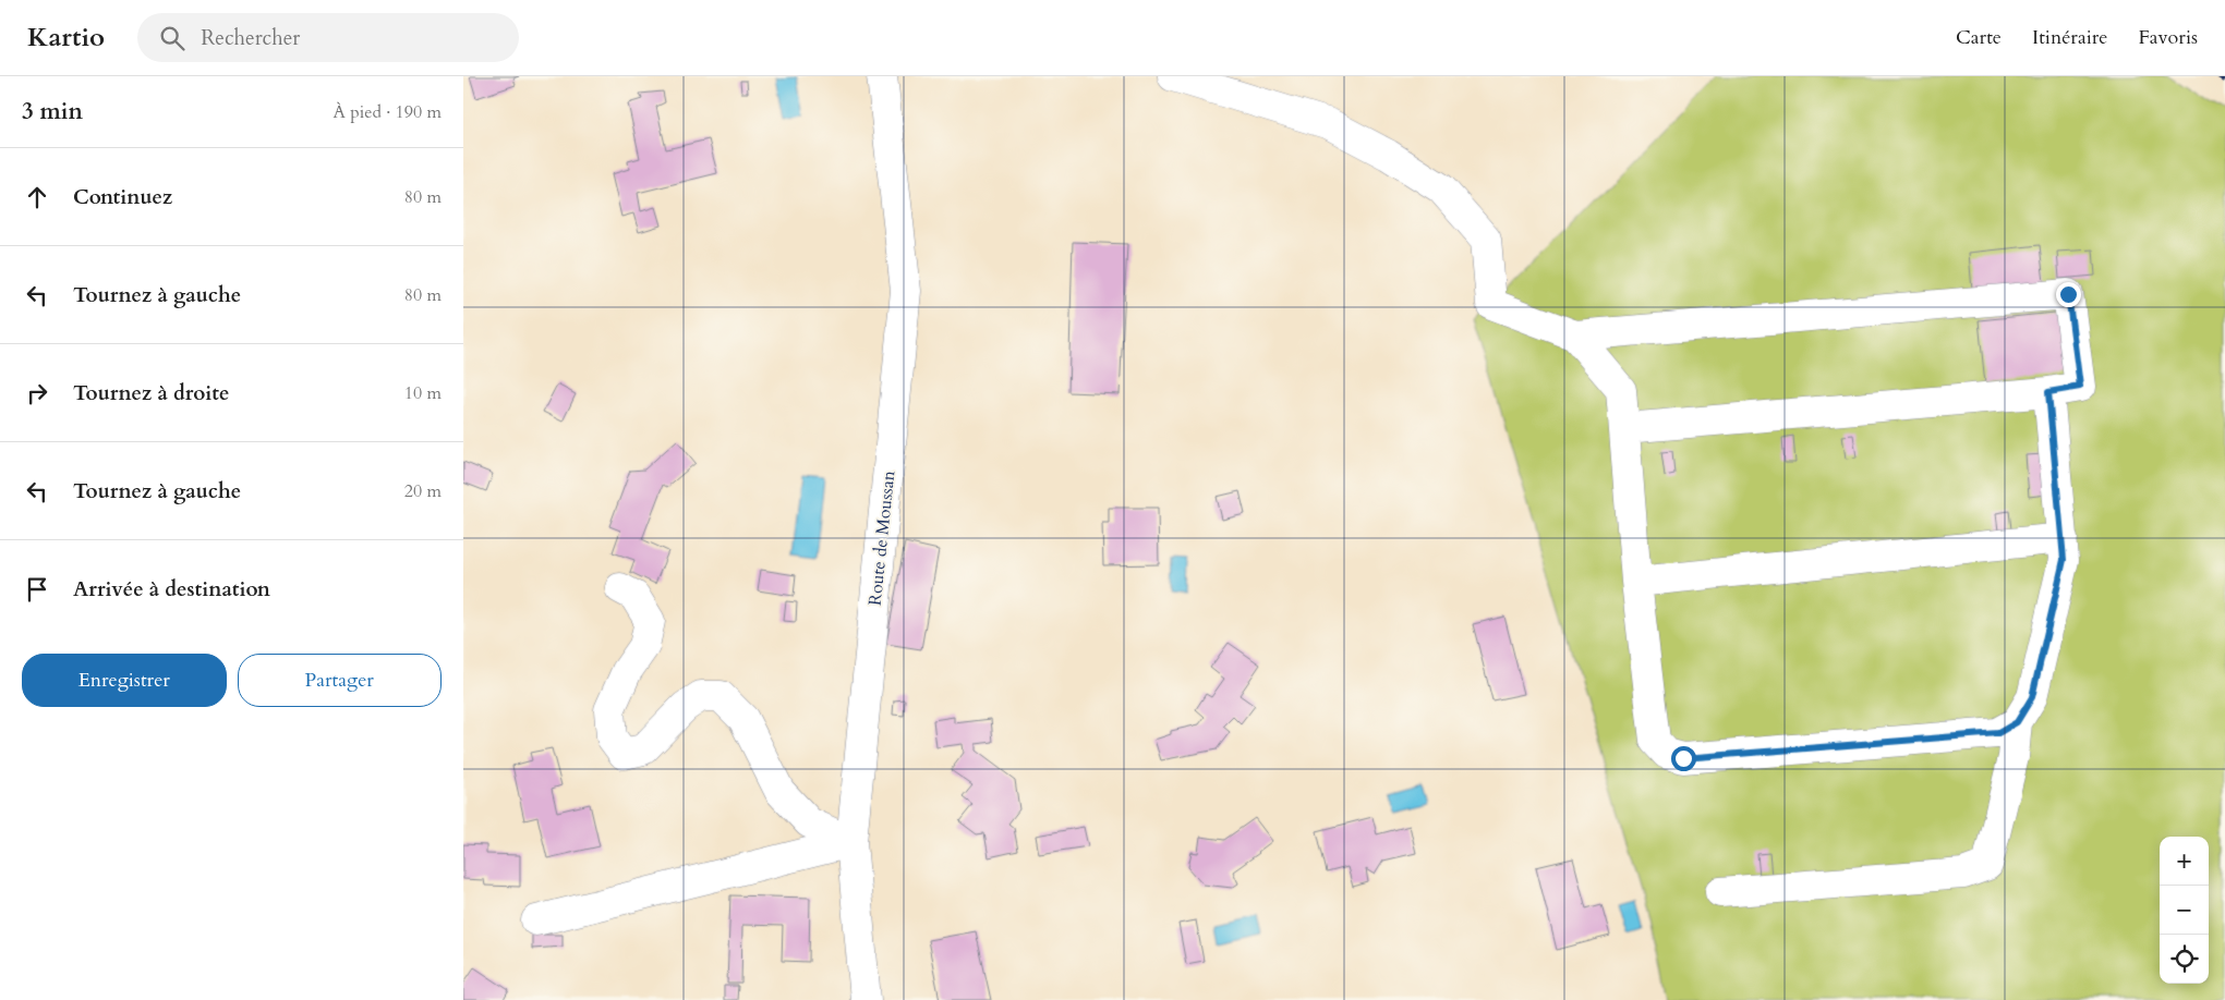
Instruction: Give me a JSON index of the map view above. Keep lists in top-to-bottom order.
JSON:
{
  "streets": {
    "street": ["Route de Moussan"]
  },
  "page": {
    "header": "Kartio",
    "search": "Rechercher",
    "nav": ["Carte", "Itinéraire", "Favoris"],
    "heading": ["3 min", "À pied · 190 m"],
    "list": [
      ["Continuez", "80 m"],
      ["Tournez à gauche", "80 m"],
      ["Tournez à droite", "10 m"],
      ["Tournez à gauche", "20 m"],
      "Arrivée à destination"
    ],
    "buttons": ["Enregistrer", "Partager"],
    "map_buttons": ["+", "−"]
  }
}
